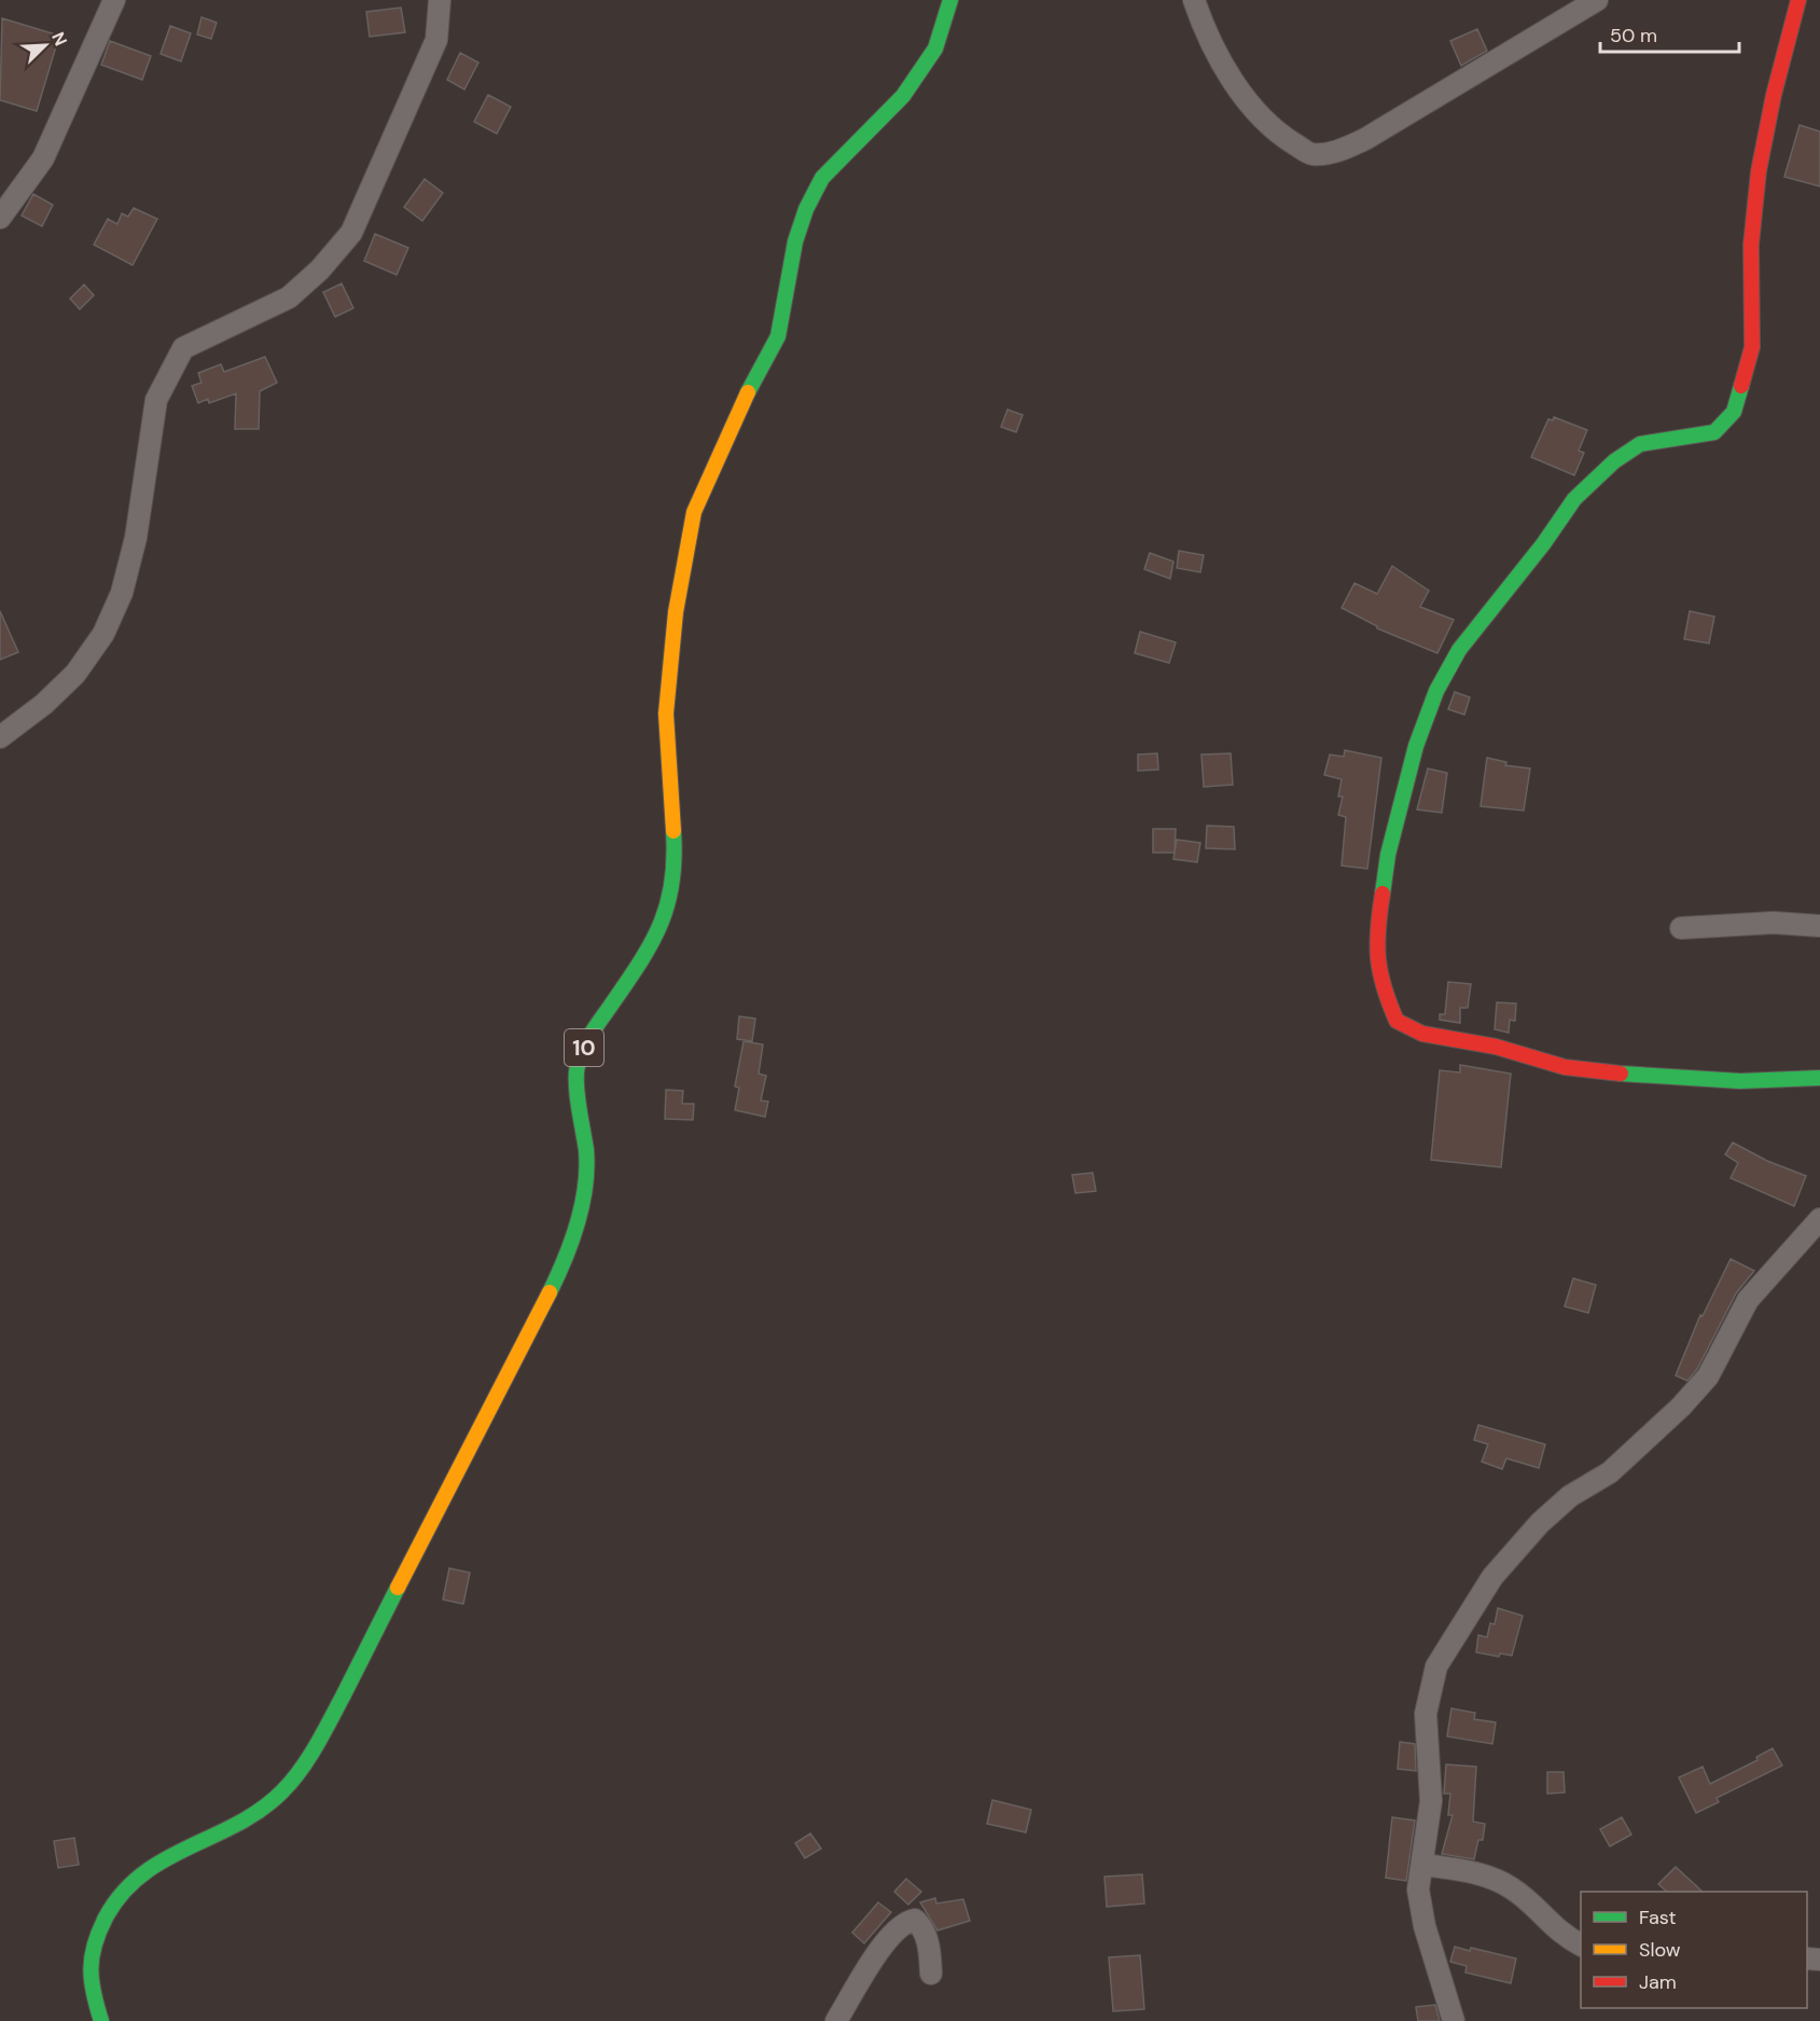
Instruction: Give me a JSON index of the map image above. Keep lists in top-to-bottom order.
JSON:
{
  "streets": {
    "main road": ["10"]
  },
  "legend": ["Fast", "Slow", "Jam"],
  "scale_bar": "50 m",
  "north": "top right"
}
